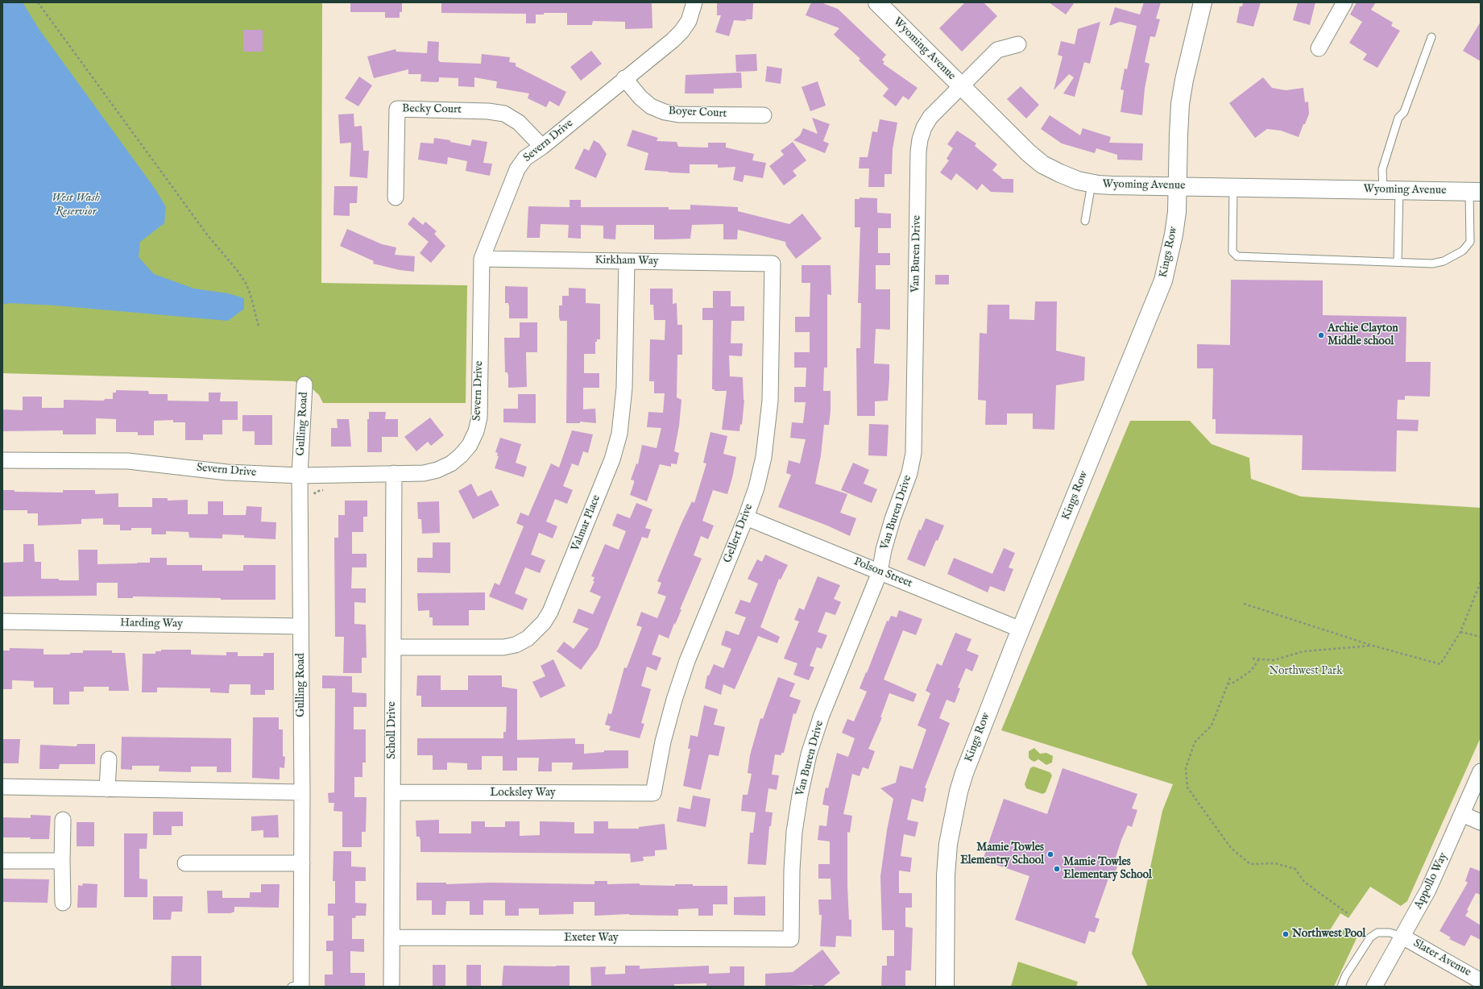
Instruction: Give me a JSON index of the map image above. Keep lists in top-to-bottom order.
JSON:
{
  "streets": {
    "main road": ["Wyoming Avenue", "Kings Row"],
    "street": [
      "Becky Court",
      "Boyer Court",
      "Severn Drive",
      "Van Buren Drive",
      "Kirkham Way",
      "Gulling Road",
      "Valmar Place",
      "Gellert Drive",
      "Polson Street",
      "Harding Way",
      "Scholl Drive",
      "Locksley Way",
      "Appollo Way",
      "Exeter Way",
      "Slater Avenue"
    ]
  },
  "crossings": [
    ["Wyoming Avenue", "Kings Row"],
    ["Wyoming Avenue", "Van Buren Drive"],
    ["Becky Court", "Severn Drive"],
    ["Boyer Court", "Severn Drive"],
    ["Severn Drive", "Kirkham Way"],
    ["Severn Drive", "Gulling Road"],
    ["Severn Drive", "Scholl Drive"],
    ["Kings Row", "Polson Street"],
    ["Van Buren Drive", "Polson Street"],
    ["Van Buren Drive", "Exeter Way"],
    ["Kirkham Way", "Valmar Place"],
    ["Kirkham Way", "Gellert Drive"],
    ["Gulling Road", "Harding Way"],
    ["Valmar Place", "Scholl Drive"],
    ["Gellert Drive", "Polson Street"],
    ["Gellert Drive", "Locksley Way"],
    ["Scholl Drive", "Locksley Way"],
    ["Scholl Drive", "Exeter Way"],
    ["Appollo Way", "Slater Avenue"]
  ],
  "water": ["West Wash Reservior"],
  "parks": ["Northwest Park"],
  "places": [
    "Archie Clayton Middle school",
    "Mamie Towles Elementry School",
    "Mamie Towles Elementary School",
    "Northwest Pool"
  ]
}
